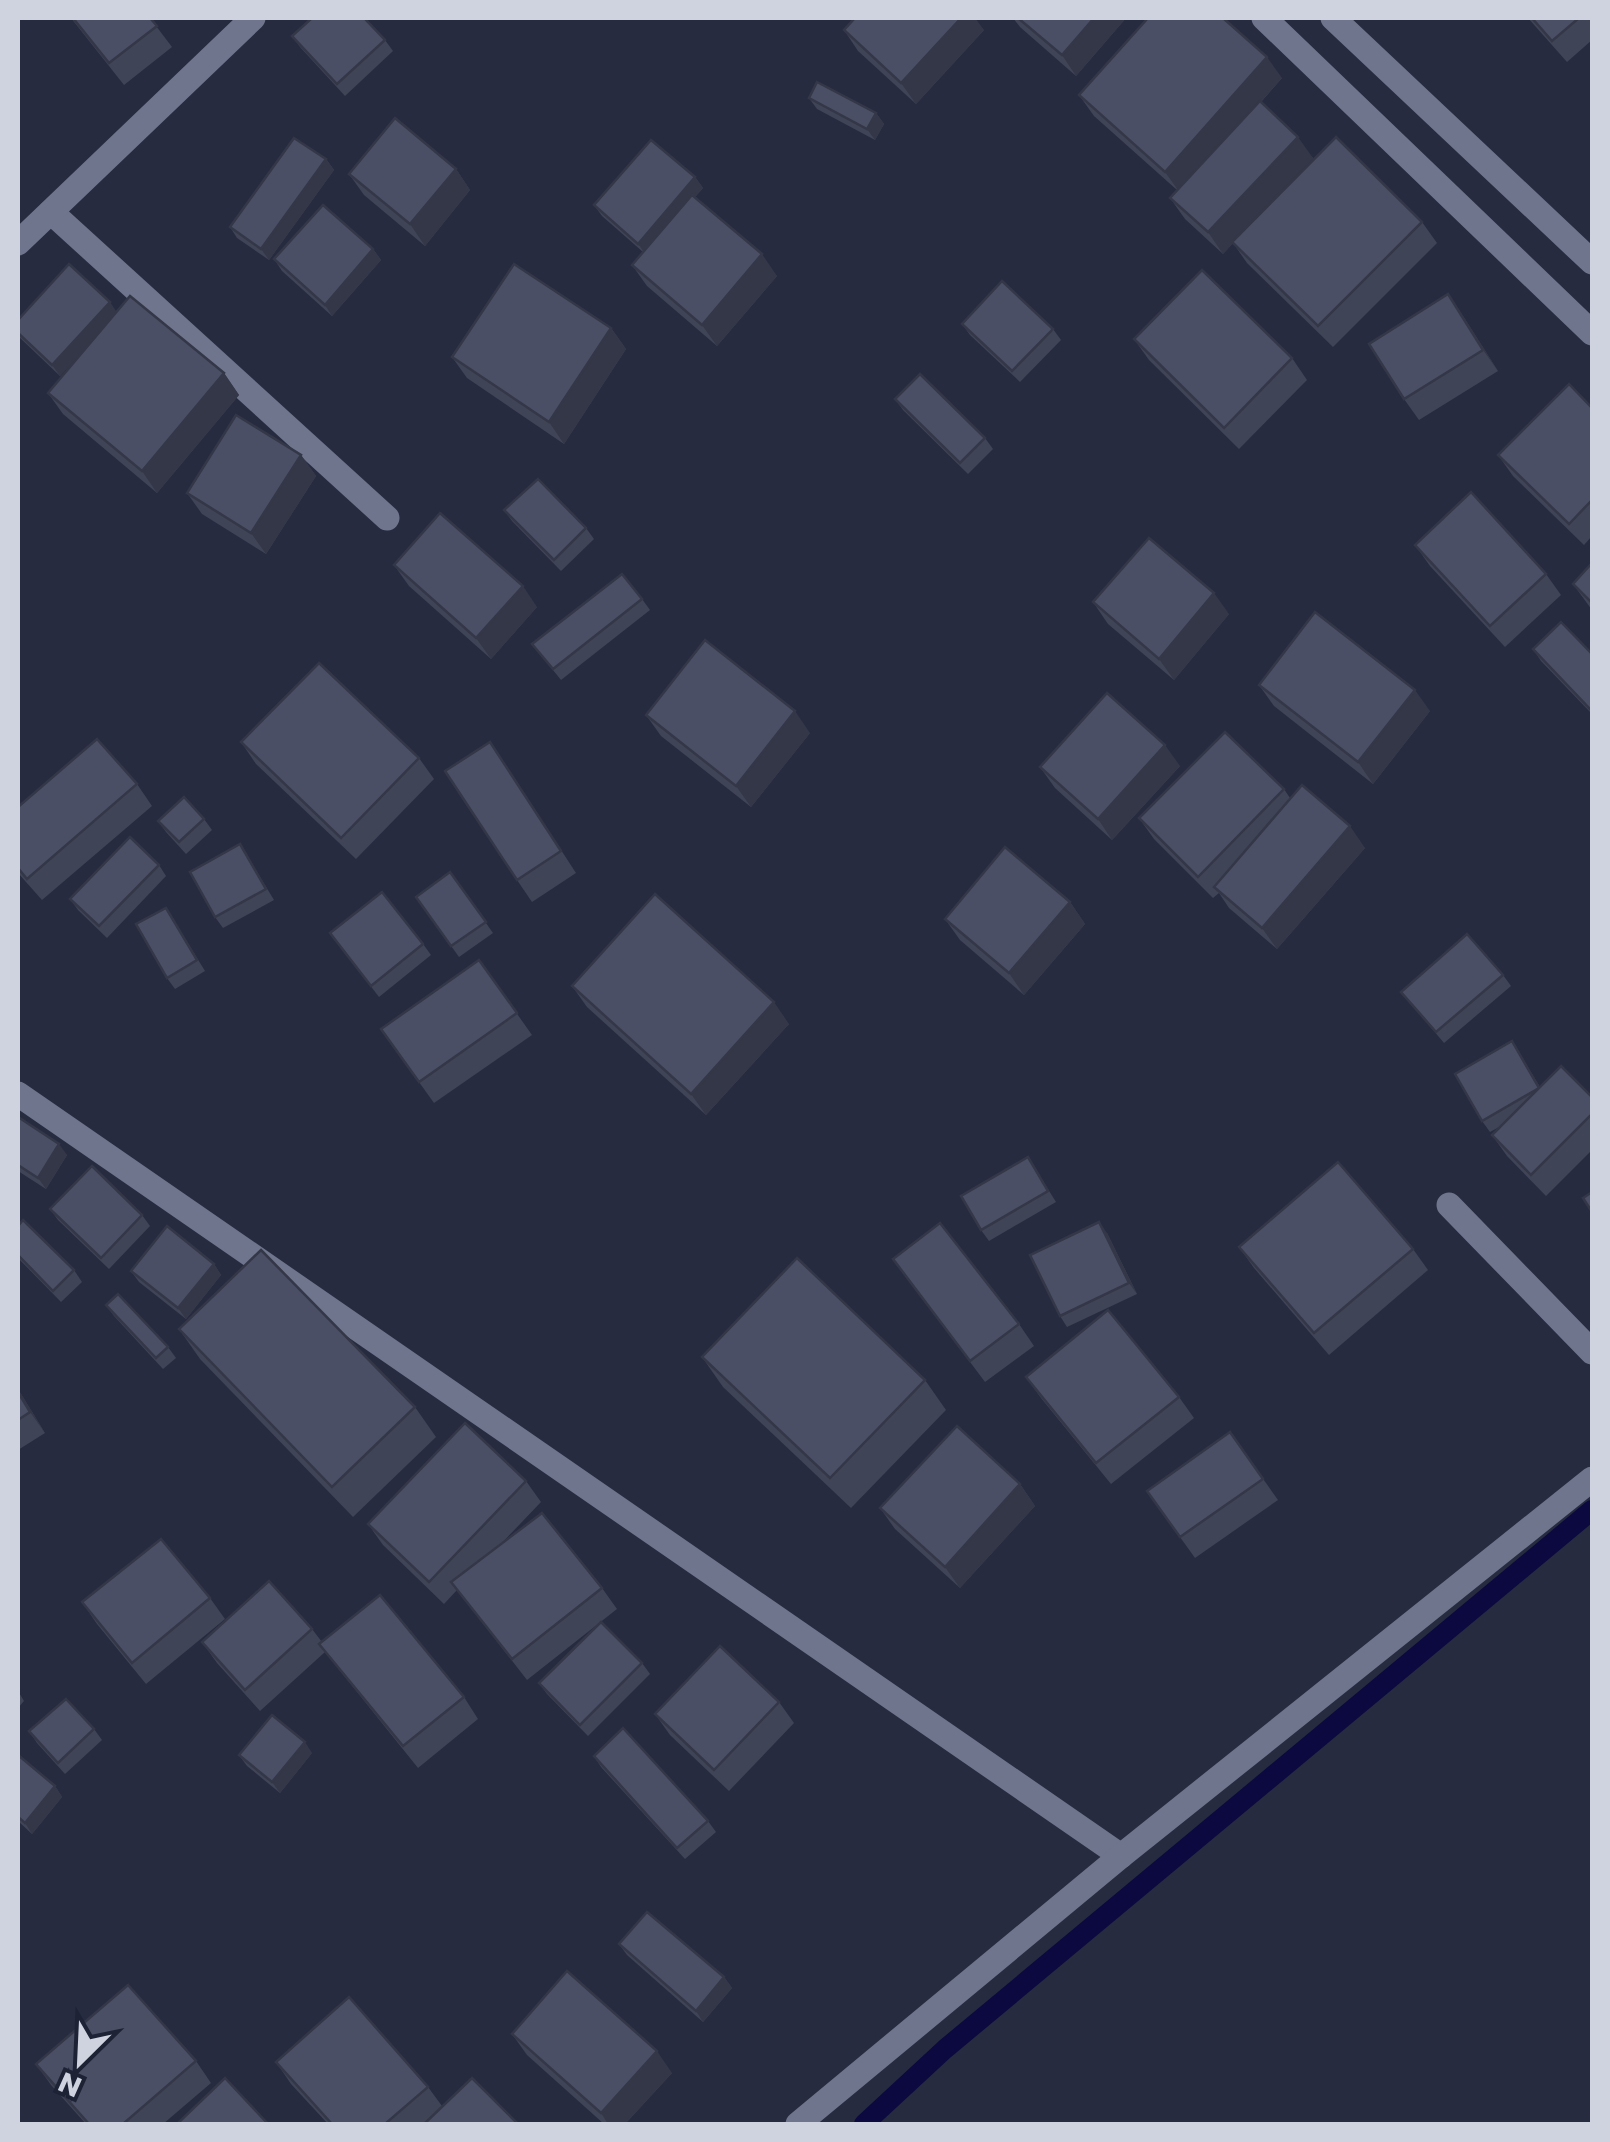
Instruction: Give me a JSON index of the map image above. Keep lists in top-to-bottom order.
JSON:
{
  "north": "bottom left"
}
